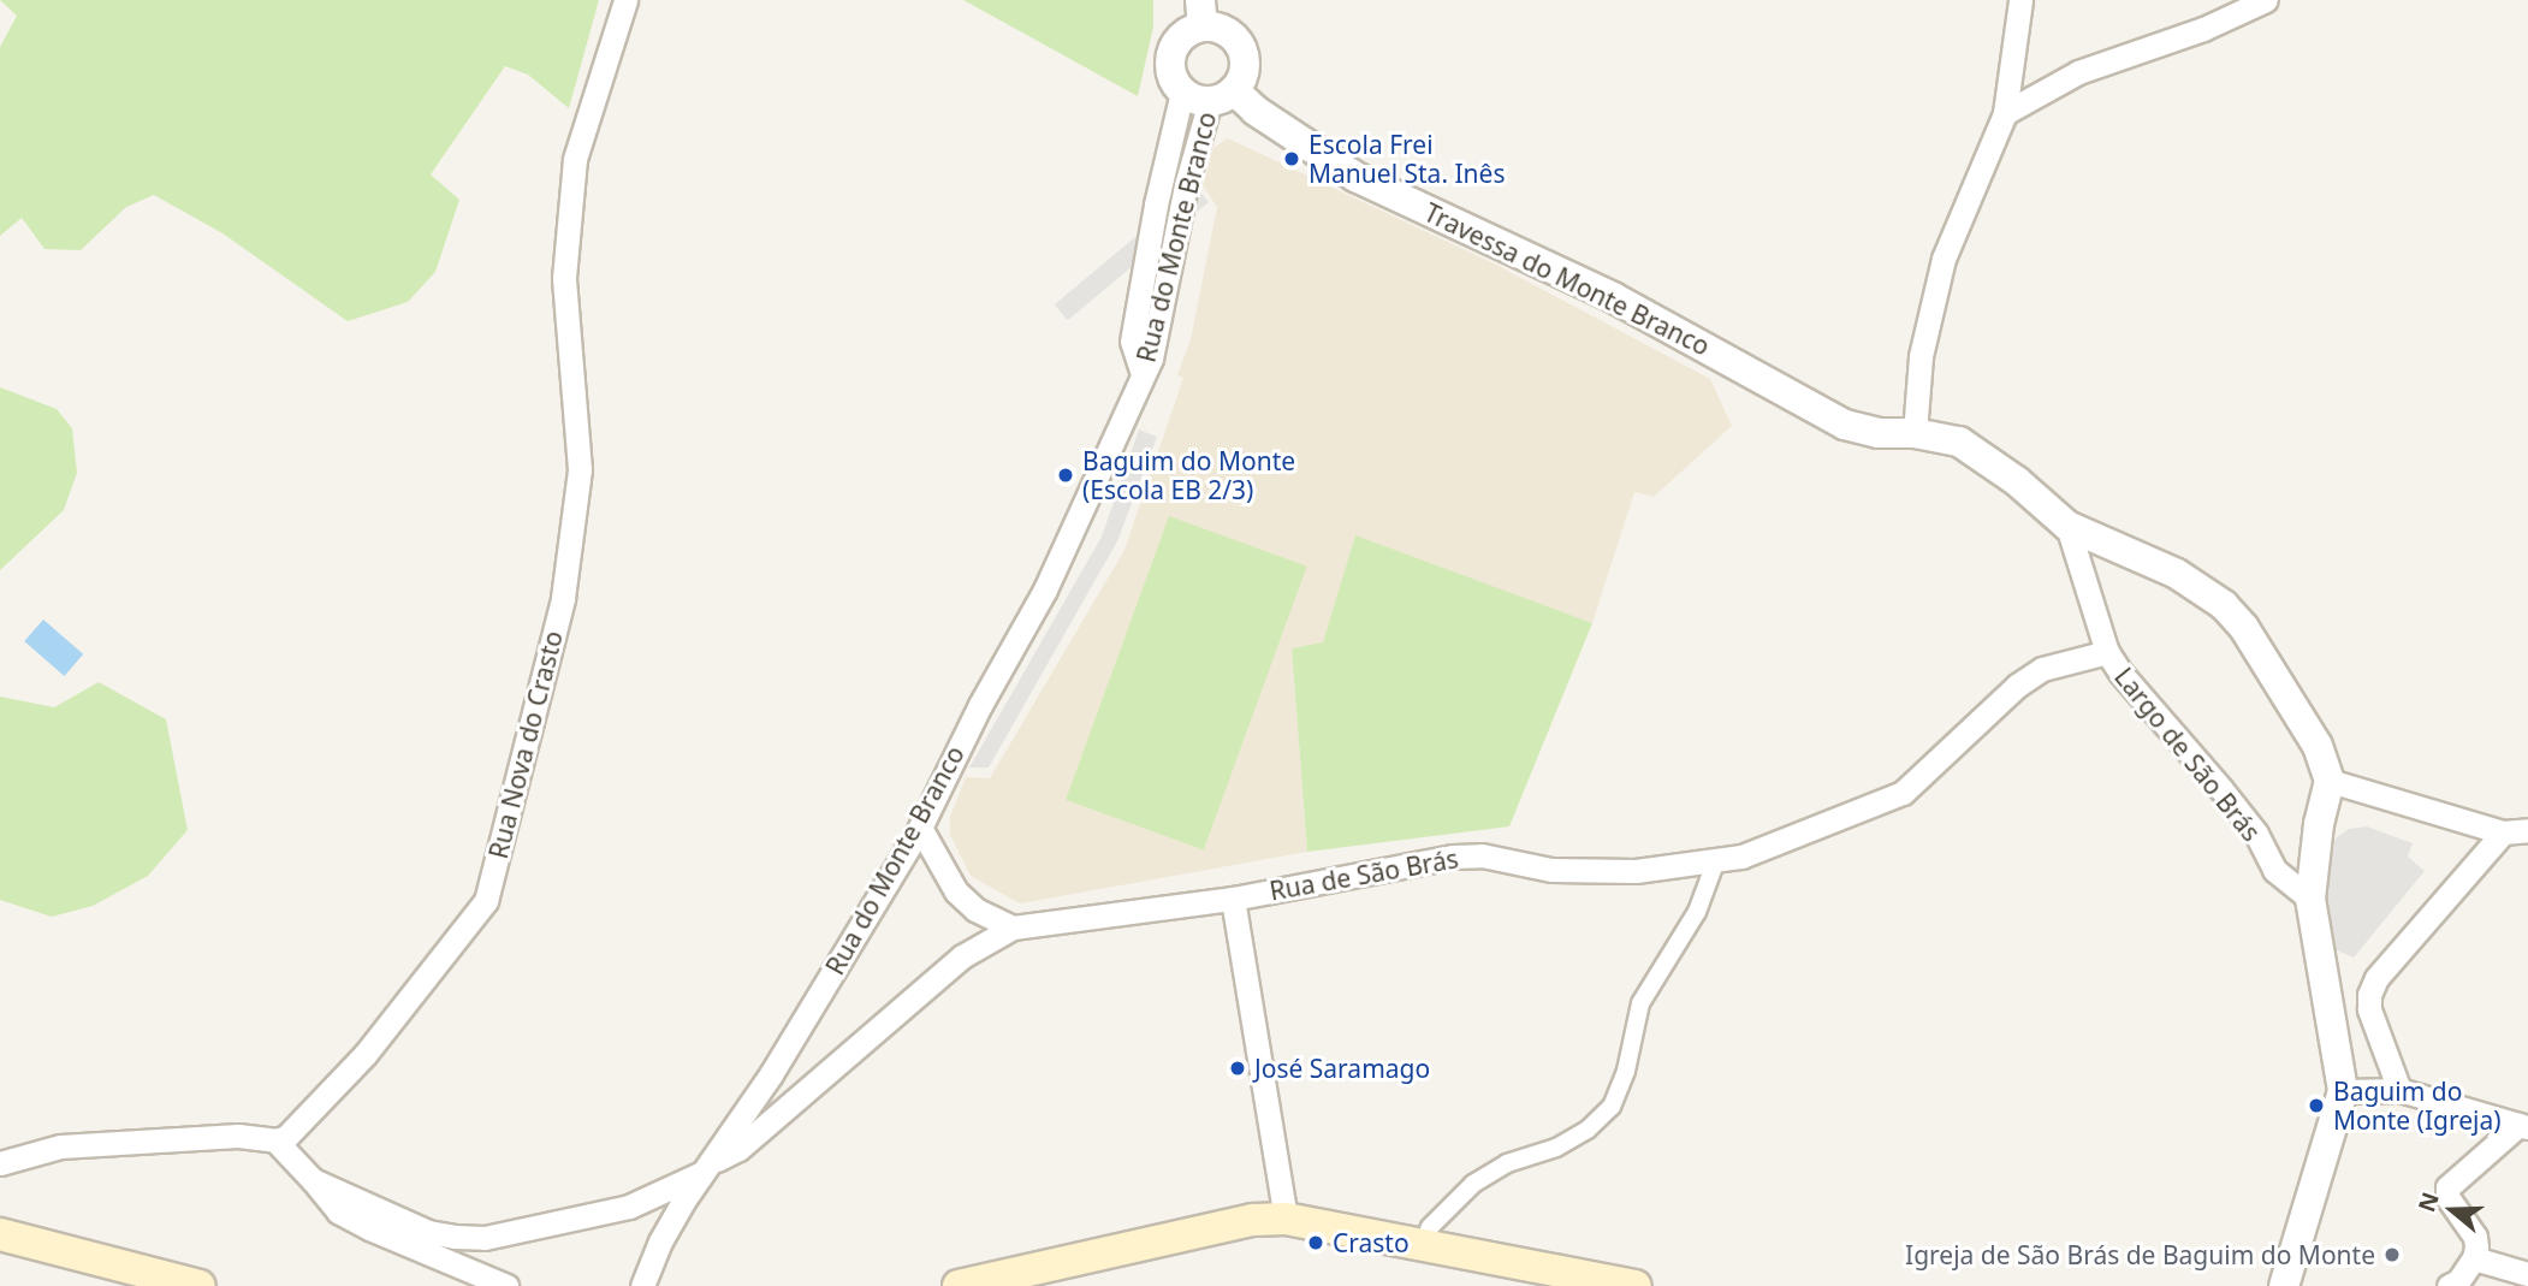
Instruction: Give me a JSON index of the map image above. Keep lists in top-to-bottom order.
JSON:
{
  "streets": {
    "street": [
      "Rua do Monte Branco",
      "Travessa do Monte Branco",
      "Rua Nova do Crasto",
      "Largo de São Brás",
      "Rua de São Brás"
    ]
  },
  "crossings": [
    ["Rua do Monte Branco", "Travessa do Monte Branco"],
    ["Rua do Monte Branco", "Rua de São Brás"],
    ["Travessa do Monte Branco", "Largo de São Brás"],
    ["Largo de São Brás", "Rua de São Brás"]
  ],
  "places": [
    "Escola Frei Manuel Sta. Inês",
    "Baguim do Monte (Escola EB 2/3)",
    "José Saramago",
    "Baguim do Monte (Igreja)",
    "Crasto",
    "Igreja de São Brás de Baguim do Monte"
  ],
  "north": "left"
}
